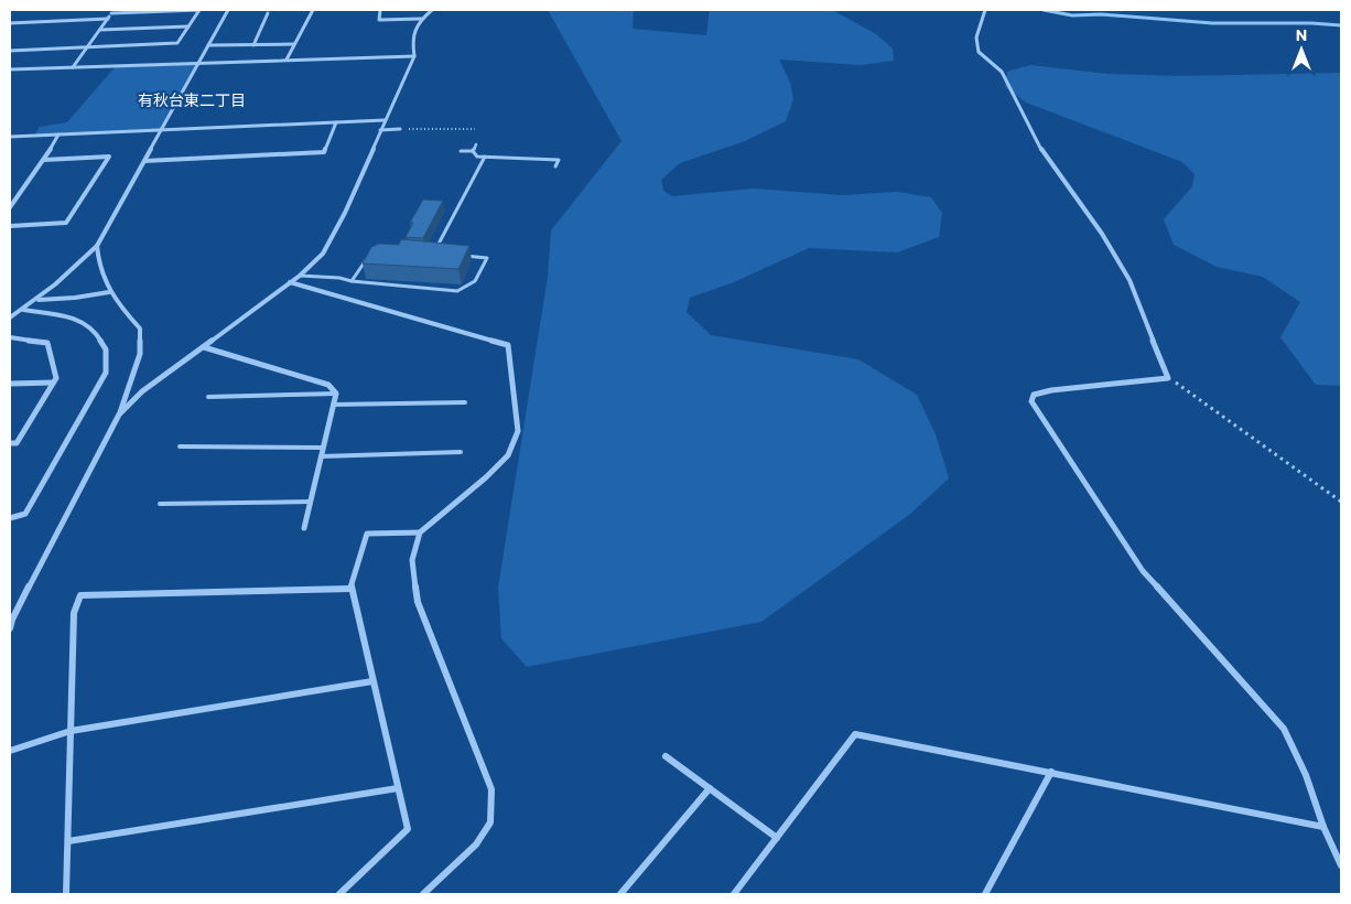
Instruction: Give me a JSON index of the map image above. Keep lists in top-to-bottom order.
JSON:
{
  "districts": ["有秋台東二丁目"],
  "north": "top"
}
